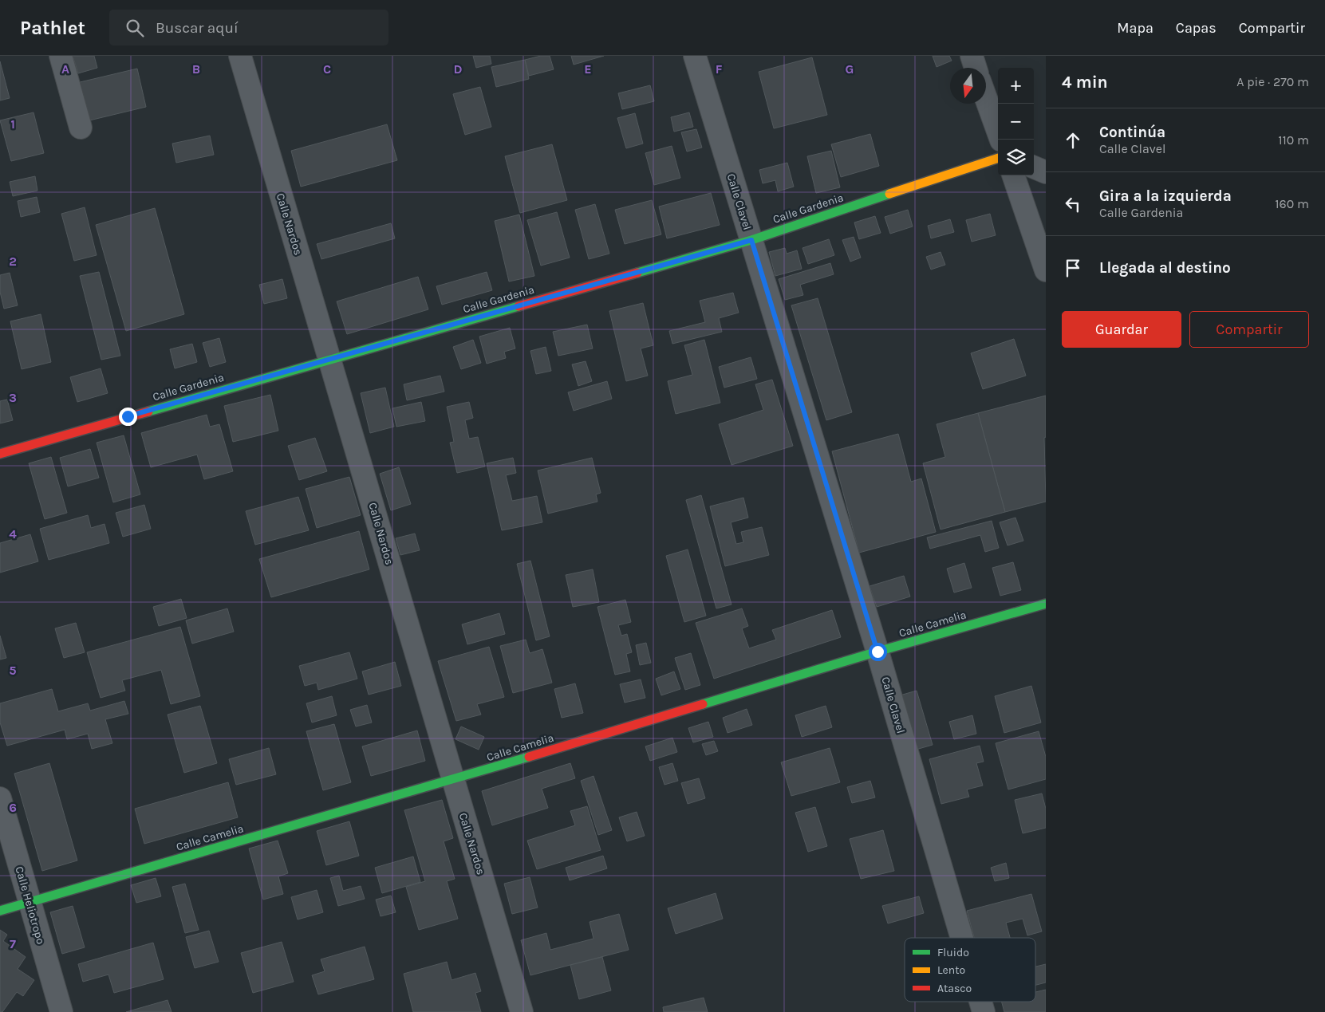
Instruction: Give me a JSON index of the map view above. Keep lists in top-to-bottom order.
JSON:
{
  "streets": {
    "street": [
      "Calle Clavel",
      "Calle Gardenia",
      "Calle Nardos",
      "Calle Camelia",
      "Calle Heliotropo"
    ]
  },
  "crossings": [
    ["Calle Clavel", "Calle Gardenia"],
    ["Calle Clavel", "Calle Camelia"],
    ["Calle Gardenia", "Calle Nardos"],
    ["Calle Nardos", "Calle Camelia"],
    ["Calle Camelia", "Calle Heliotropo"]
  ],
  "legend": ["Fluido", "Lento", "Atasco"],
  "north": "bottom",
  "page": {
    "header": "Pathlet",
    "search": "Buscar aquí",
    "nav": ["Mapa", "Capas", "Compartir"],
    "heading": ["4 min", "A pie · 270 m"],
    "map_buttons": ["+", "−"],
    "list": [
      ["Continúa", "Calle Clavel", "110 m"],
      ["Gira a la izquierda", "Calle Gardenia", "160 m"],
      "Llegada al destino"
    ],
    "buttons": ["Guardar", "Compartir"]
  },
  "grid": {
    "columns": [
      "A",
      "B",
      "C",
      "D",
      "E",
      "F",
      "G"
    ],
    "rows": [
      "1",
      "2",
      "3",
      "4",
      "5",
      "6",
      "7"
    ]
  }
}
